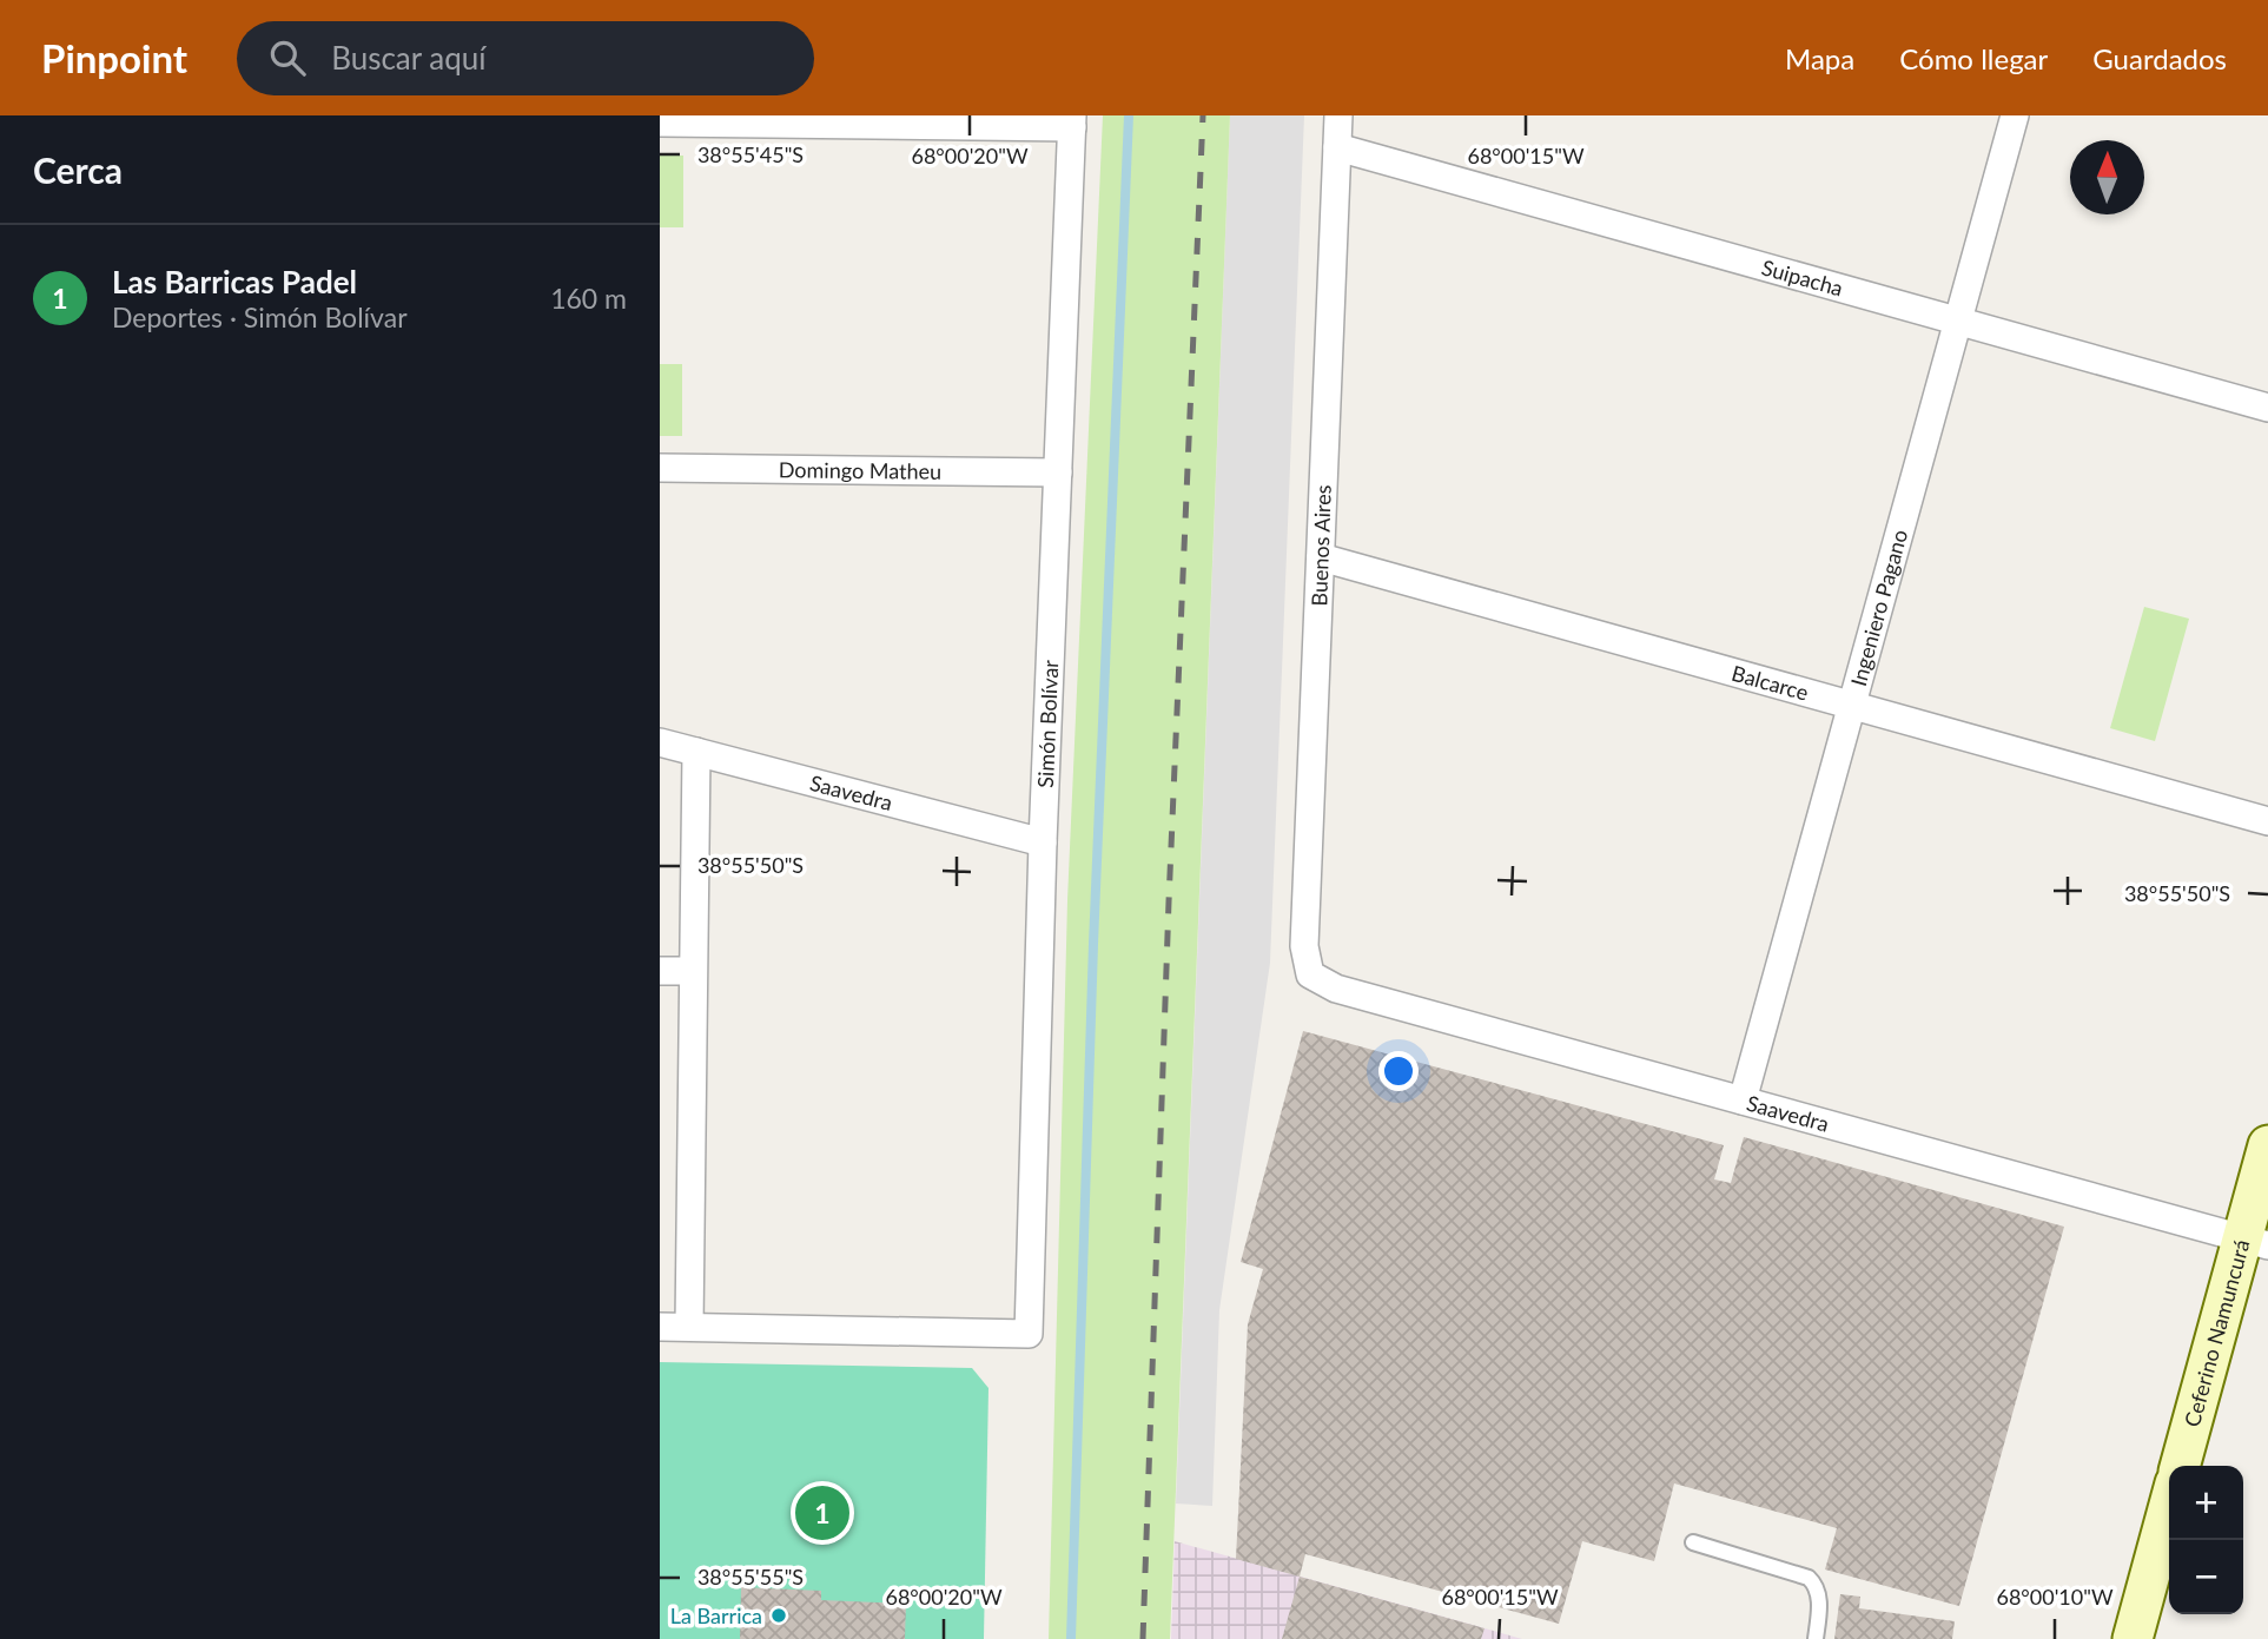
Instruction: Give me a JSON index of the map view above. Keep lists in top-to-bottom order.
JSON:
{
  "streets": {
    "street": [
      "Suipacha",
      "Domingo Matheu",
      "Buenos Aires",
      "Ingeniero Pagano",
      "Balcarce",
      "Simón Bolívar",
      "Saavedra",
      "Ceferino Namuncurá"
    ]
  },
  "crossings": [
    ["Suipacha", "Buenos Aires"],
    ["Suipacha", "Ingeniero Pagano"],
    ["Domingo Matheu", "Simón Bolívar"],
    ["Buenos Aires", "Balcarce"],
    ["Buenos Aires", "Saavedra"],
    ["Ingeniero Pagano", "Balcarce"],
    ["Ingeniero Pagano", "Saavedra"],
    ["Simón Bolívar", "Saavedra"],
    ["Saavedra", "Ceferino Namuncurá"]
  ],
  "places": ["La Barrica"],
  "north": "top",
  "page": {
    "header": "Pinpoint",
    "search": "Buscar aquí",
    "nav": ["Mapa", "Cómo llegar", "Guardados"],
    "heading": "Cerca",
    "list": [
      {
        "mark": "1",
        "name": "Las Barricas Padel",
        "note": "Deportes · Simón Bolívar",
        "value": "160 m"
      }
    ],
    "map_buttons": ["+", "−"],
    "pins": "1"
  },
  "coordinates": [
    "38°55'45\"S",
    "68°00'20\"W",
    "68°00'15\"W",
    "38°55'50\"S",
    "38°55'55\"S",
    "68°00'10\"W"
  ]
}
